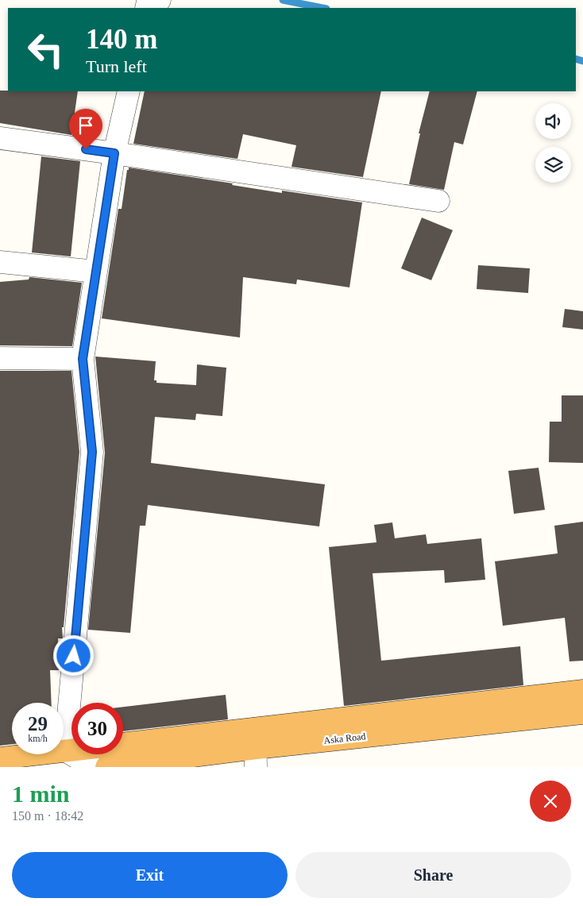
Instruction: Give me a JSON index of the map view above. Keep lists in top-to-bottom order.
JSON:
{
  "streets": {
    "highway": ["Aska Road"]
  },
  "page": {
    "turn": ["140 m", "Turn left"],
    "speed": "29 km/h",
    "limit": "30",
    "heading": ["1 min", "150 m · 18:42"],
    "buttons": ["Exit", "Share"]
  }
}
